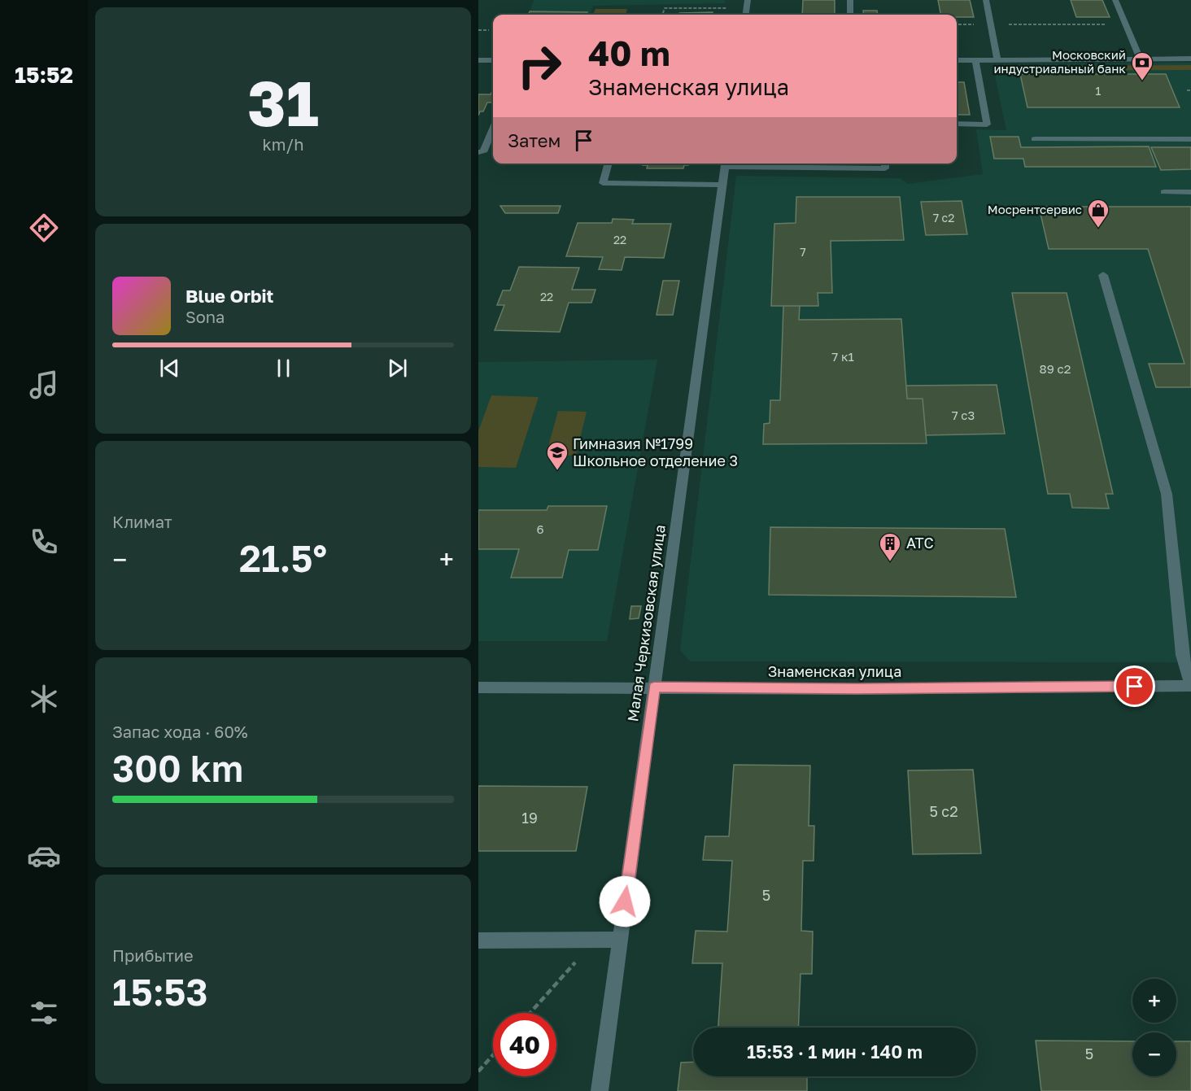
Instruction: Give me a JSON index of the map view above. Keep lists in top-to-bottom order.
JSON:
{
  "streets": {
    "street": ["Малая Черкизовская улица", "Знаменская улица"]
  },
  "crossings": [
    ["Малая Черкизовская улица", "Знаменская улица"]
  ],
  "places": {
    "bank": ["Московский индустриальный банк"],
    "shop": ["Мосрентсервис"],
    "school or university": ["Гимназия №1799 Школьное отделение 3"],
    "building": ["АТС"]
  },
  "house_numbers": [
    "1",
    "7 с2",
    "22",
    "7",
    "22",
    "7 к1",
    "89 с2",
    "7 с3",
    "6",
    "5 с2",
    "19",
    "5",
    "5"
  ],
  "page": {
    "tabs": "15:52",
    "tile": [
      ["31", "km/h"],
      "Климат",
      ["Запас хода · 60%", "300 km"],
      ["Прибытие", "15:53"]
    ],
    "turn": ["40 m", "Знаменская улица"],
    "then": "Затем",
    "song": ["Blue Orbit", "Sona"],
    "heat": ["−", "21.5°", "+"],
    "map_buttons": ["+", "−"],
    "limit": "40",
    "trip": "15:53 · 1 мин · 140 m"
  }
}
